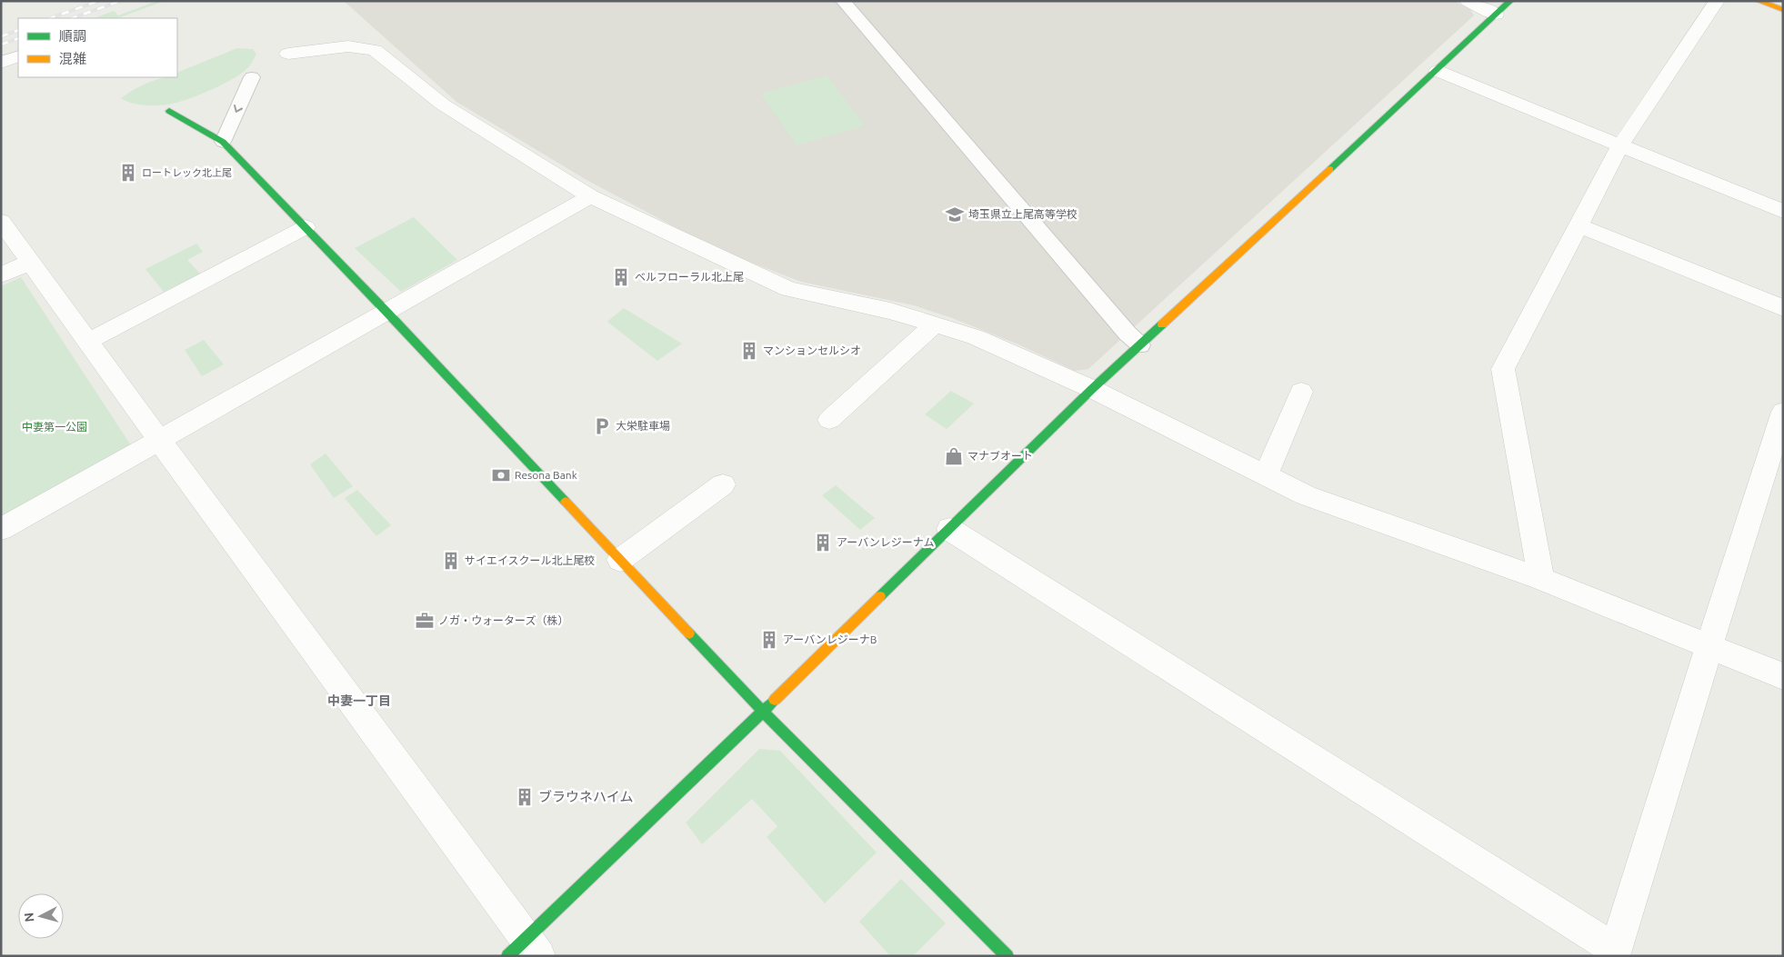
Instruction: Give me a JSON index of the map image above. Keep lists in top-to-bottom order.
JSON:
{
  "districts": ["中妻一丁目"],
  "parks": ["中妻第一公園"],
  "places": {
    "building": [
      "ロートレック北上尾",
      "ベルフローラル北上尾",
      "マンションセルシオ",
      "アーバンレジーナム",
      "サイエイスクール北上尾校",
      "アーバンレジーナB",
      "ブラウネハイム"
    ],
    "school or university": ["埼玉県立上尾高等学校"],
    "parking": ["大栄駐車場"],
    "shop": ["マナブオート"],
    "bank": ["Resona Bank"],
    "office": ["ノガ・ウォーターズ（株）"]
  },
  "legend": ["順調", "混雑"],
  "north": "left"
}
